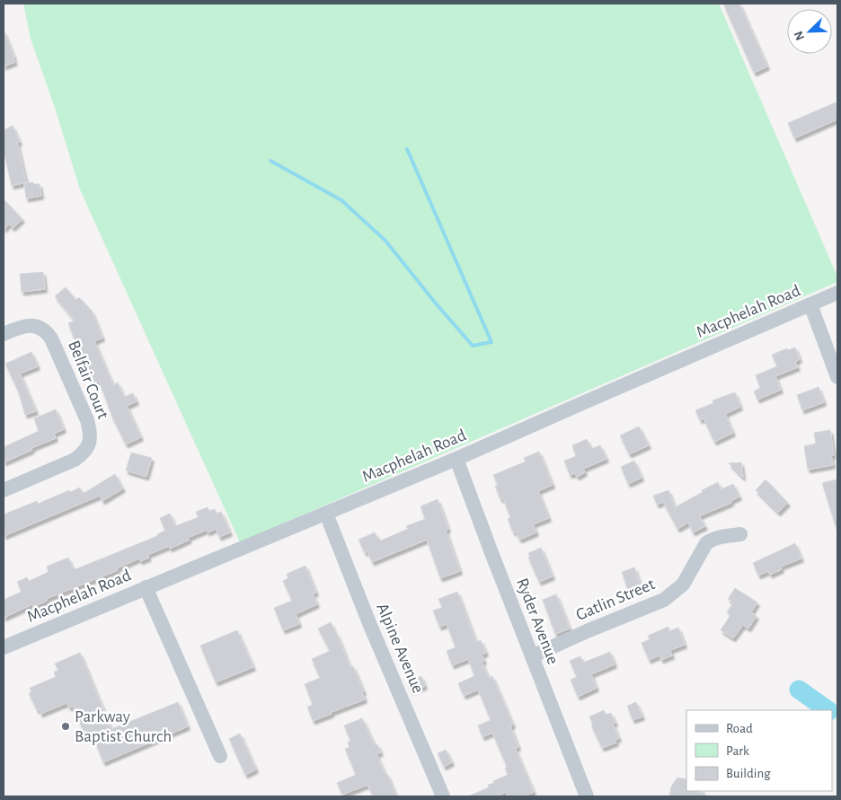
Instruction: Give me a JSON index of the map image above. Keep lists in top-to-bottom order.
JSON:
{
  "streets": {
    "street": [
      "Macphelah Road",
      "Belfair Court",
      "Gatlin Street",
      "Ryder Avenue",
      "Alpine Avenue"
    ]
  },
  "crossings": [
    ["Macphelah Road", "Ryder Avenue"],
    ["Macphelah Road", "Alpine Avenue"],
    ["Gatlin Street", "Ryder Avenue"]
  ],
  "places": ["Parkway Baptist Church"],
  "legend": ["Road", "Park", "Building"],
  "north": "bottom left"
}
